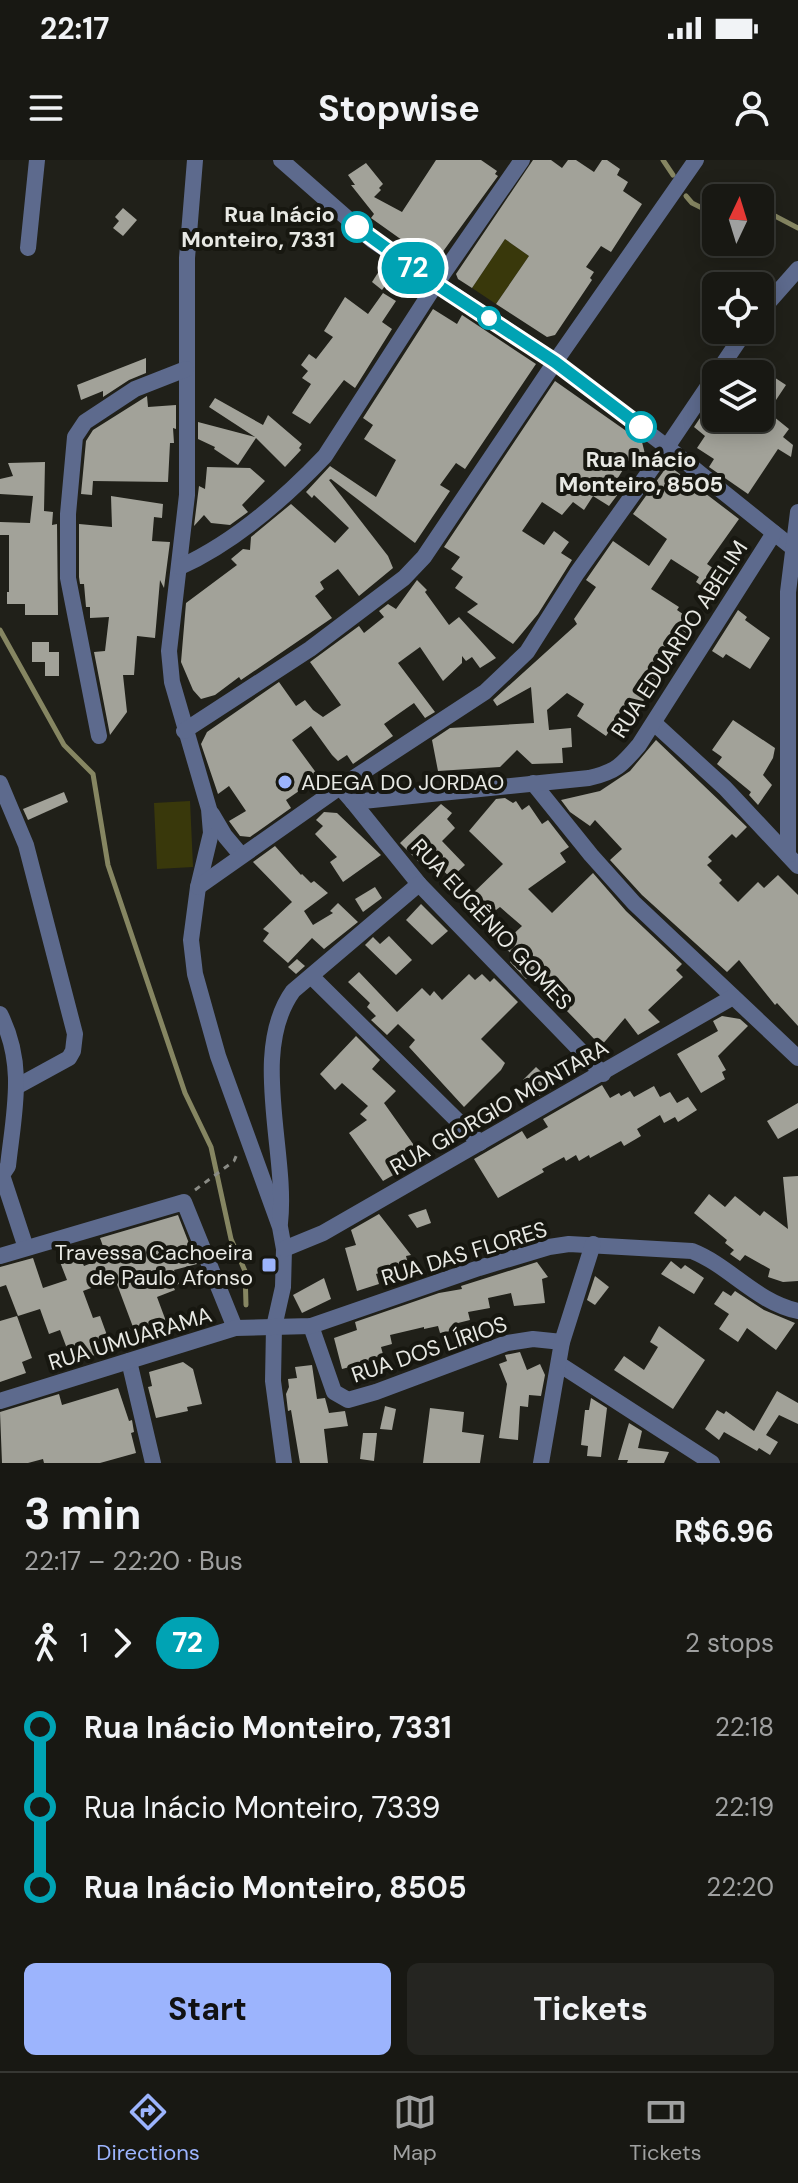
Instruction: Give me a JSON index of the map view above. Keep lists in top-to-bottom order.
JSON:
{
  "streets": {
    "street": [
      "RUA EDUARDO ABELIM",
      "RUA EUGÊNIO GOMES",
      "RUA GIORGIO MONTARA",
      "RUA DAS FLORES",
      "RUA UMUARAMA",
      "RUA DOS LÍRIOS"
    ]
  },
  "crossings": [
    ["RUA EDUARDO ABELIM", "RUA EUGÊNIO GOMES"],
    ["RUA EUGÊNIO GOMES", "RUA GIORGIO MONTARA"],
    ["RUA DAS FLORES", "RUA UMUARAMA"],
    ["RUA DAS FLORES", "RUA DOS LÍRIOS"]
  ],
  "places": {
    "other": ["Rua Inácio Monteiro, 7331", "Rua Inácio Monteiro, 8505", "ADEGA DO JORDAO"],
    "transit": ["Travessa Cachoeira de Paulo Afonso"]
  },
  "lines": ["bus line 72"],
  "north": "top",
  "page": {
    "status": "22:17",
    "header": "Stopwise",
    "on_map": "72",
    "heading": ["3 min", "22:17 – 22:20 · Bus", "R$6.96"],
    "legs": ["1", "72", "2 stops"],
    "list": [
      {
        "name": "Rua Inácio Monteiro, 7331",
        "value": "22:18"
      },
      {
        "name": "Rua Inácio Monteiro, 7339",
        "value": "22:19"
      },
      {
        "name": "Rua Inácio Monteiro, 8505",
        "value": "22:20"
      }
    ],
    "buttons": ["Start", "Tickets"],
    "tabs": ["Directions", "Map", "Tickets"]
  }
}
